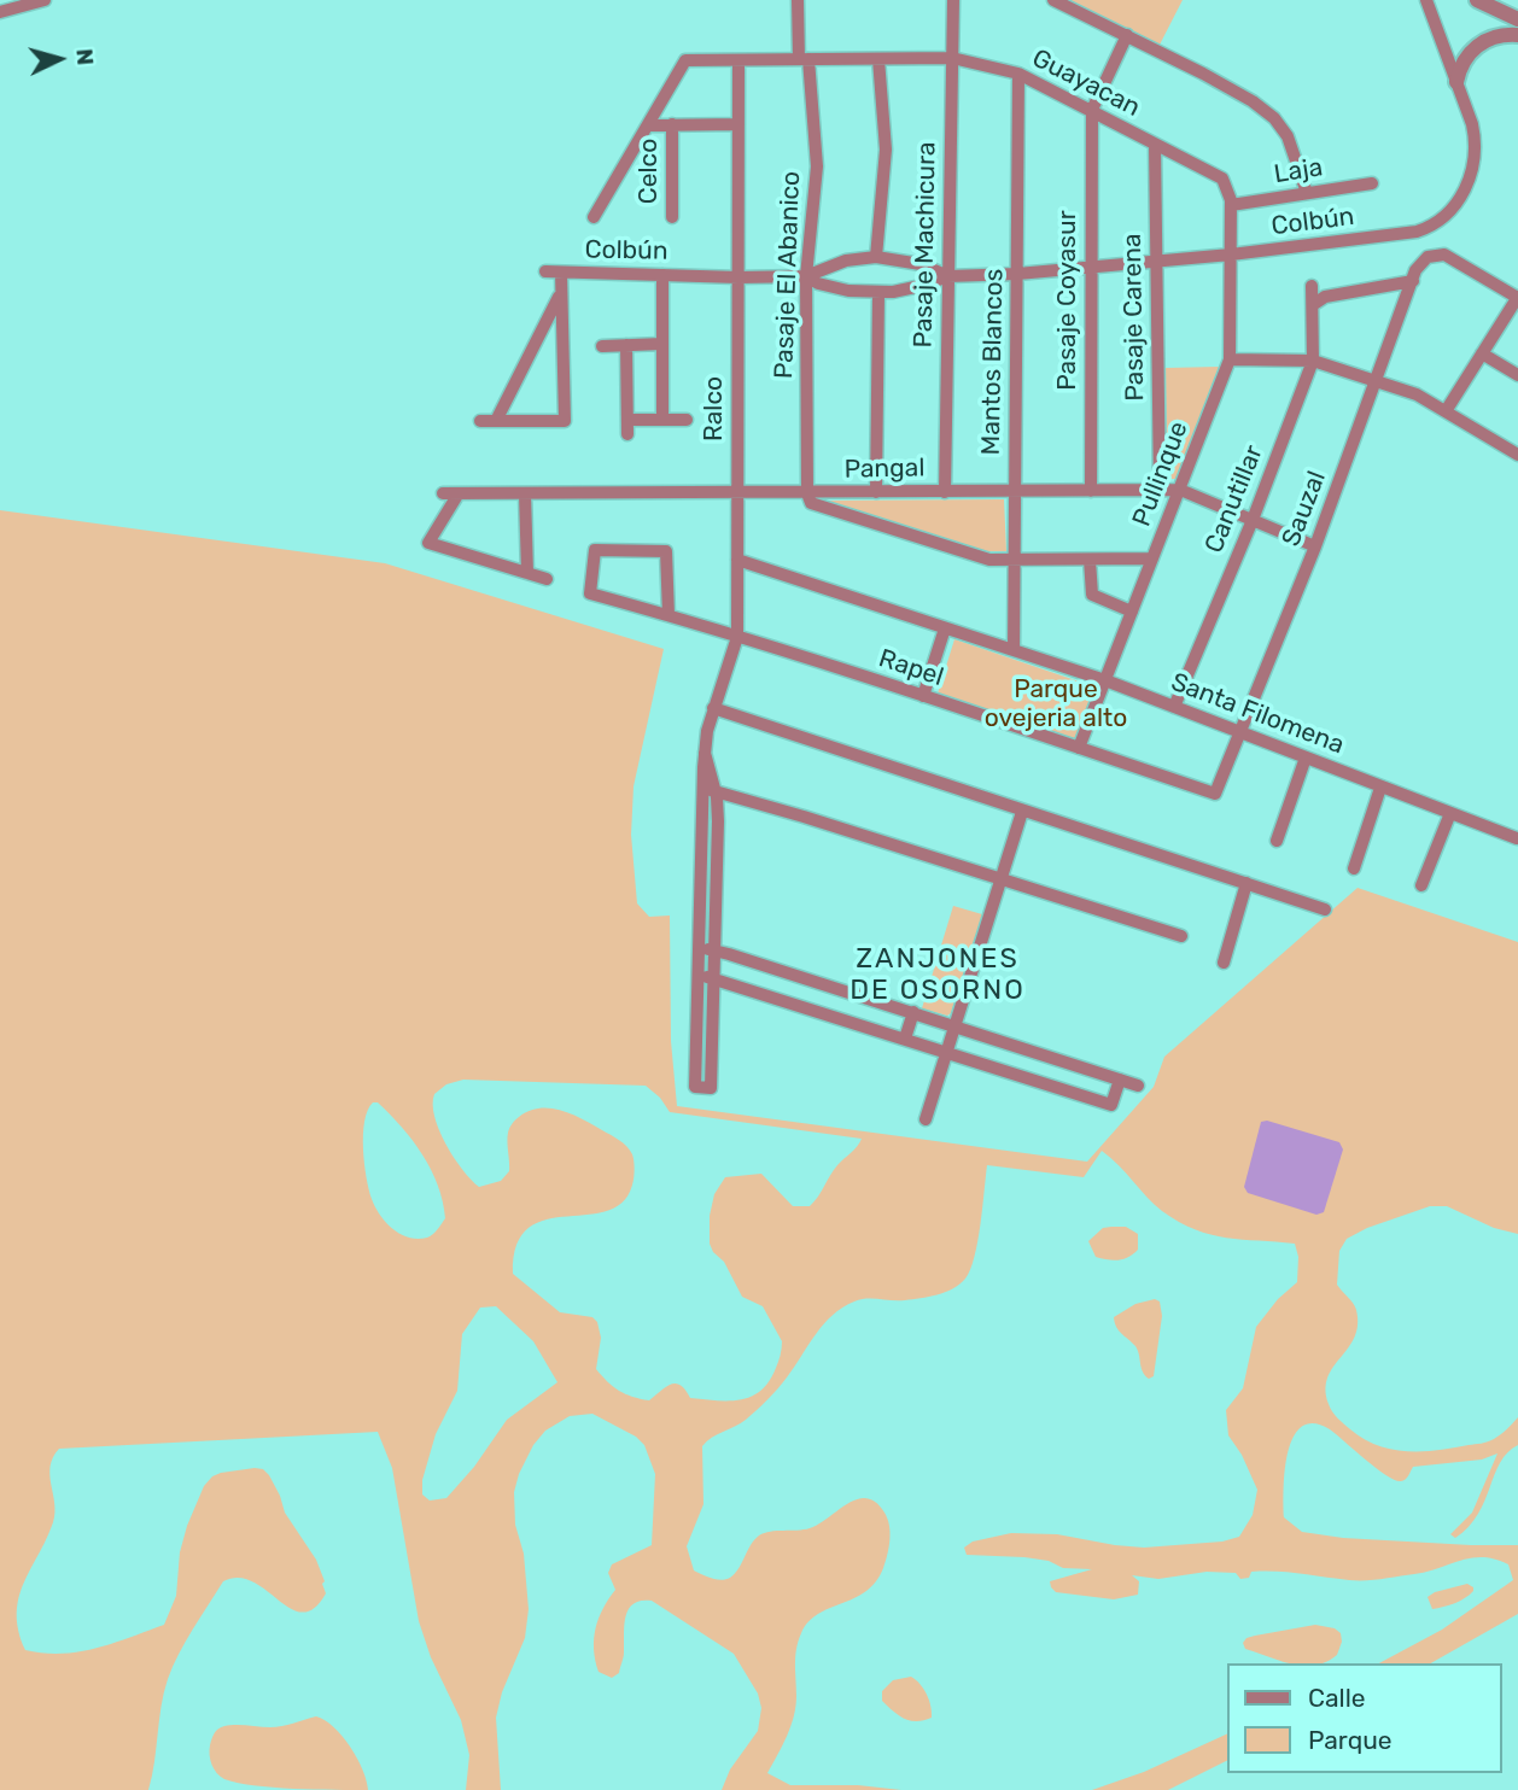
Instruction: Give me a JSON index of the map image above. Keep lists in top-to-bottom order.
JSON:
{
  "streets": {
    "street": [
      "Guayacan",
      "Celco",
      "Laja",
      "Colbún",
      "Pasaje Machicura",
      "Pasaje El Abanico",
      "Pasaje Coyasur",
      "Pasaje Carena",
      "Mantos Blancos",
      "Ralco",
      "Pangal",
      "Pullinque",
      "Canutillar",
      "Sauzal",
      "Rapel",
      "Santa Filomena"
    ]
  },
  "crossings": [
    ["Guayacan", "Laja"],
    ["Guayacan", "Pasaje Machicura"],
    ["Guayacan", "Pasaje El Abanico"],
    ["Guayacan", "Pasaje Coyasur"],
    ["Guayacan", "Pasaje Carena"],
    ["Guayacan", "Mantos Blancos"],
    ["Guayacan", "Ralco"],
    ["Guayacan", "Pullinque"],
    ["Laja", "Pullinque"],
    ["Colbún", "Pasaje Machicura"],
    ["Colbún", "Pasaje El Abanico"],
    ["Colbún", "Pasaje Coyasur"],
    ["Colbún", "Pasaje Carena"],
    ["Colbún", "Mantos Blancos"],
    ["Colbún", "Ralco"],
    ["Colbún", "Pullinque"],
    ["Pasaje Machicura", "Pangal"],
    ["Pasaje El Abanico", "Pangal"],
    ["Pasaje Coyasur", "Pangal"],
    ["Pasaje Carena", "Pangal"],
    ["Mantos Blancos", "Pangal"],
    ["Mantos Blancos", "Santa Filomena"],
    ["Ralco", "Pangal"],
    ["Ralco", "Rapel"],
    ["Ralco", "Santa Filomena"],
    ["Pangal", "Pullinque"],
    ["Pangal", "Canutillar"],
    ["Pangal", "Sauzal"],
    ["Pullinque", "Rapel"],
    ["Pullinque", "Santa Filomena"],
    ["Canutillar", "Santa Filomena"],
    ["Sauzal", "Rapel"],
    ["Sauzal", "Santa Filomena"]
  ],
  "districts": ["ZANJONES DE OSORNO"],
  "parks": ["Parque ovejeria alto"],
  "legend": ["Calle", "Parque"],
  "north": "right"
}
